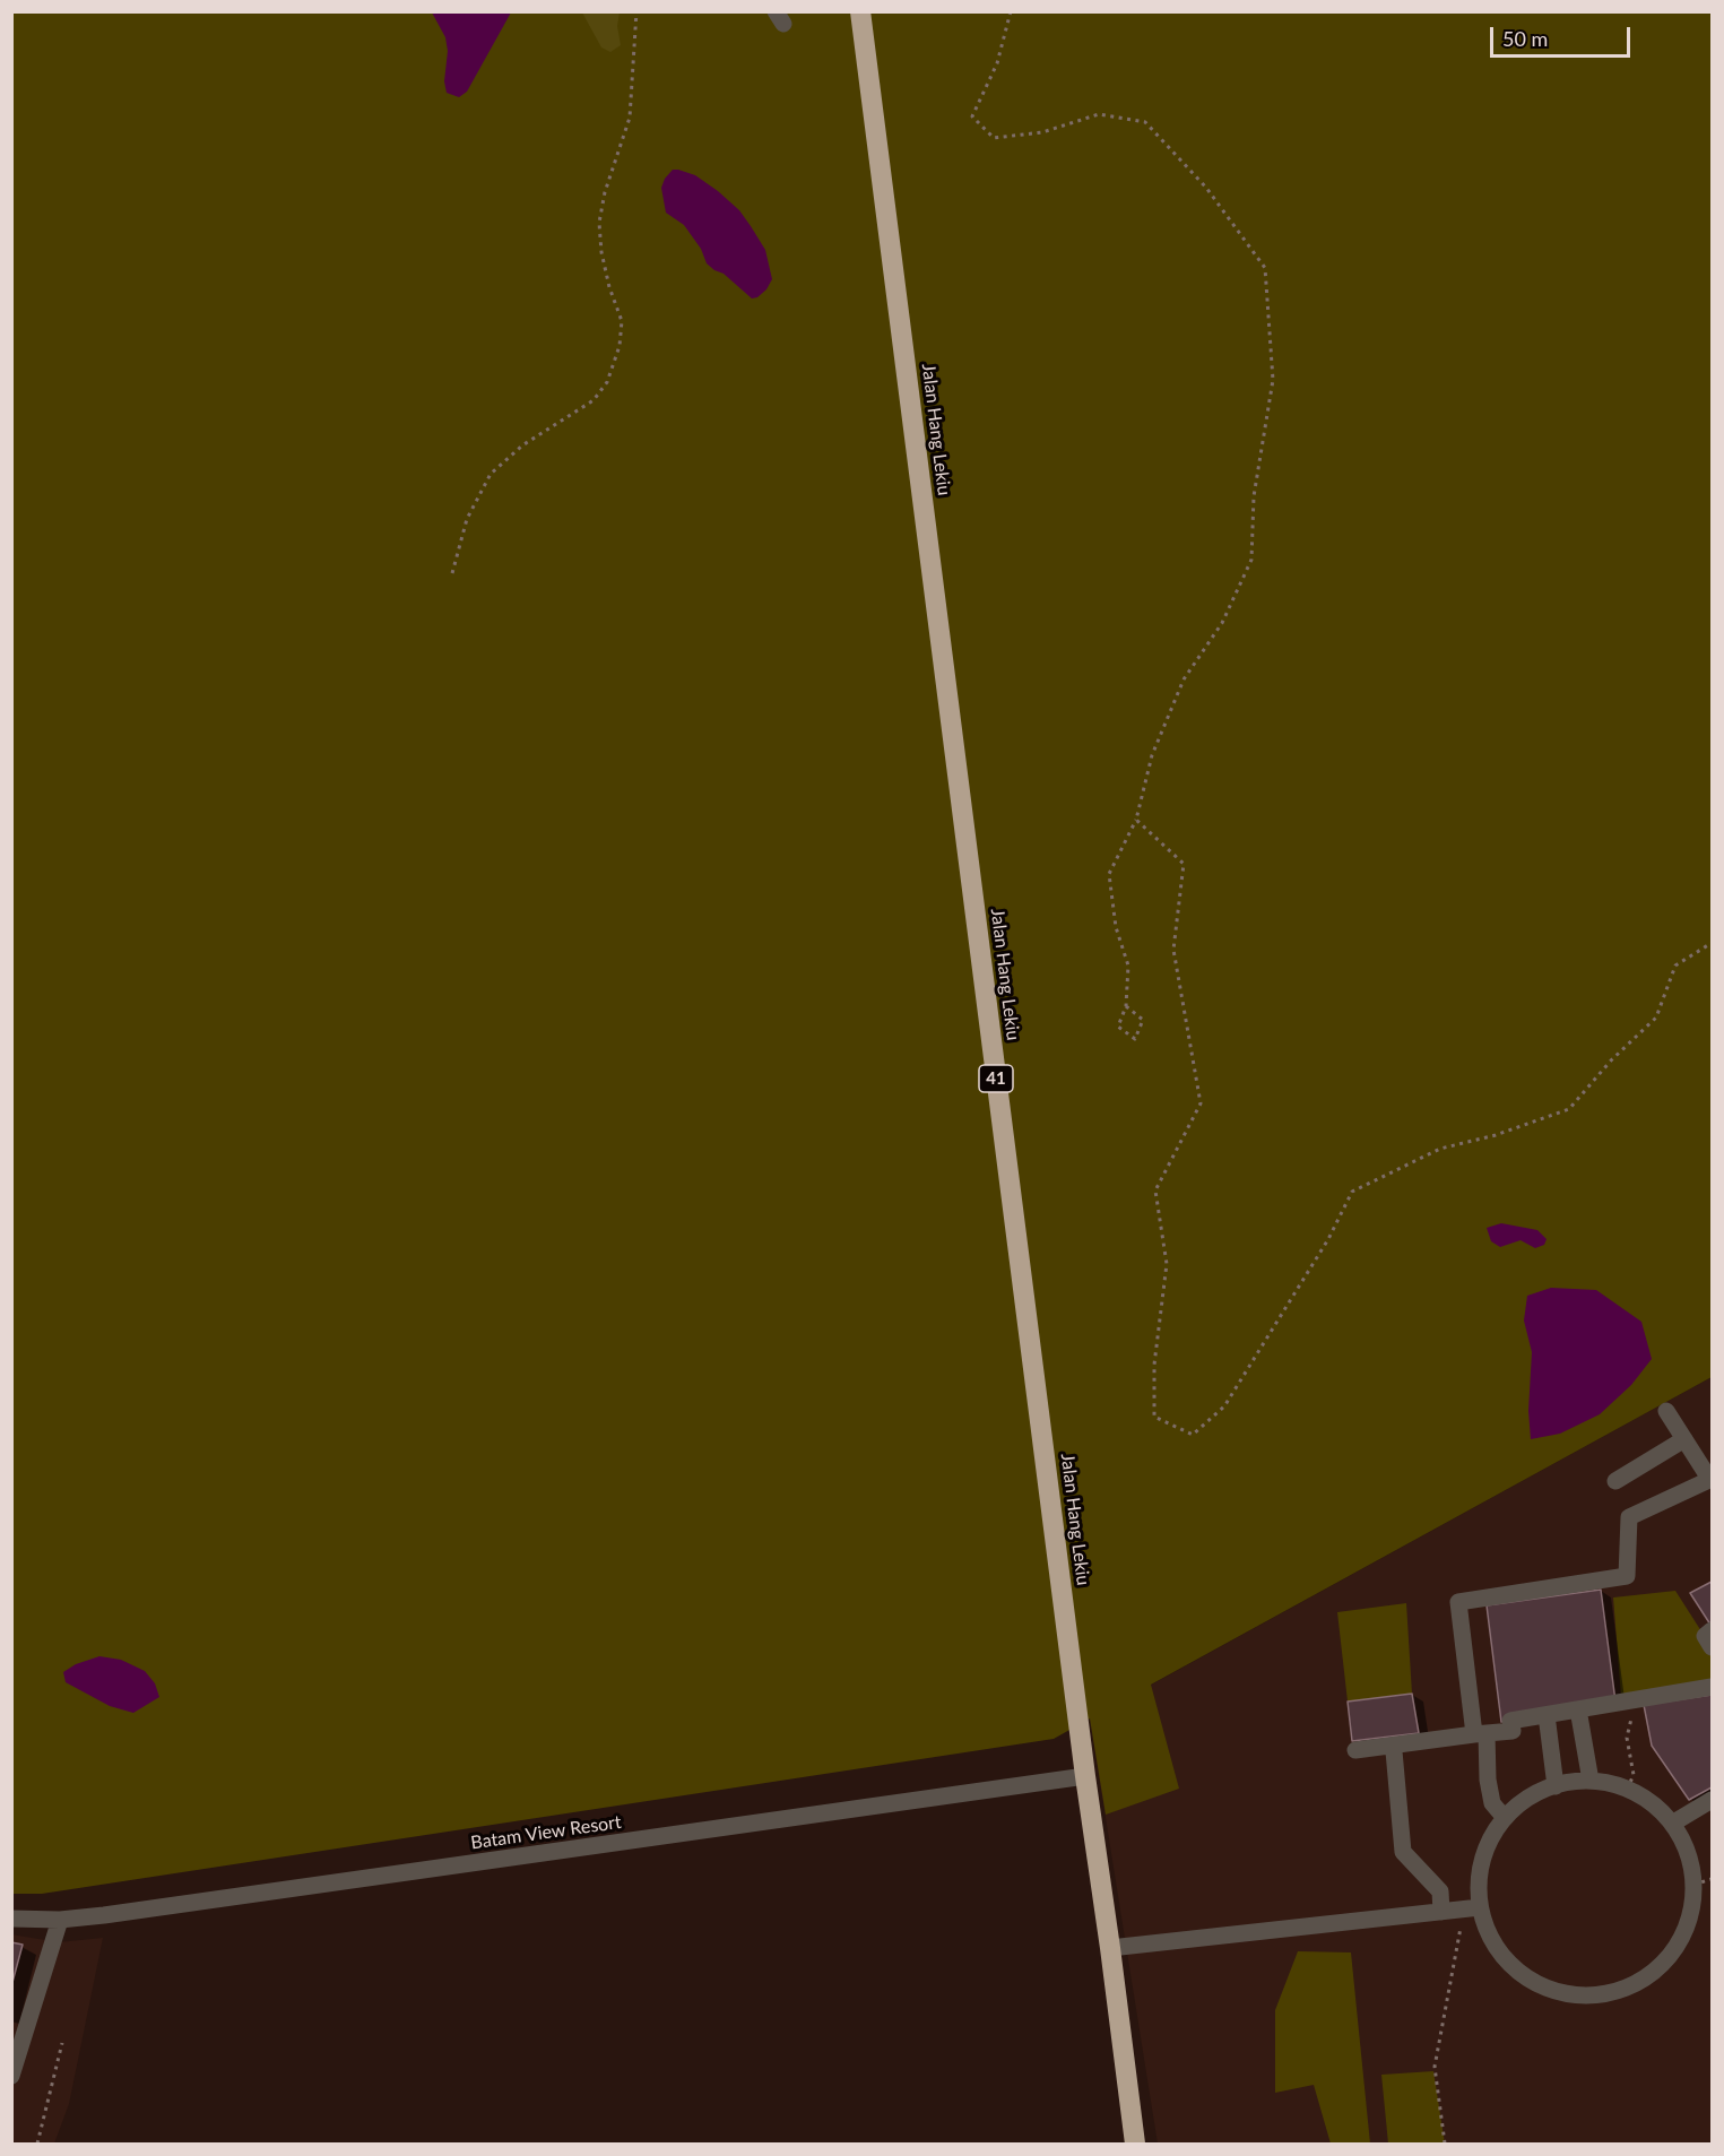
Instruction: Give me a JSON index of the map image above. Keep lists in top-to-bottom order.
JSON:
{
  "streets": {
    "highway": ["Jalan Hang Lekiu", "41"],
    "street": ["Batam View Resort"]
  },
  "crossings": [
    ["Jalan Hang Lekiu", "Batam View Resort"]
  ],
  "scale_bar": "50 m"
}
